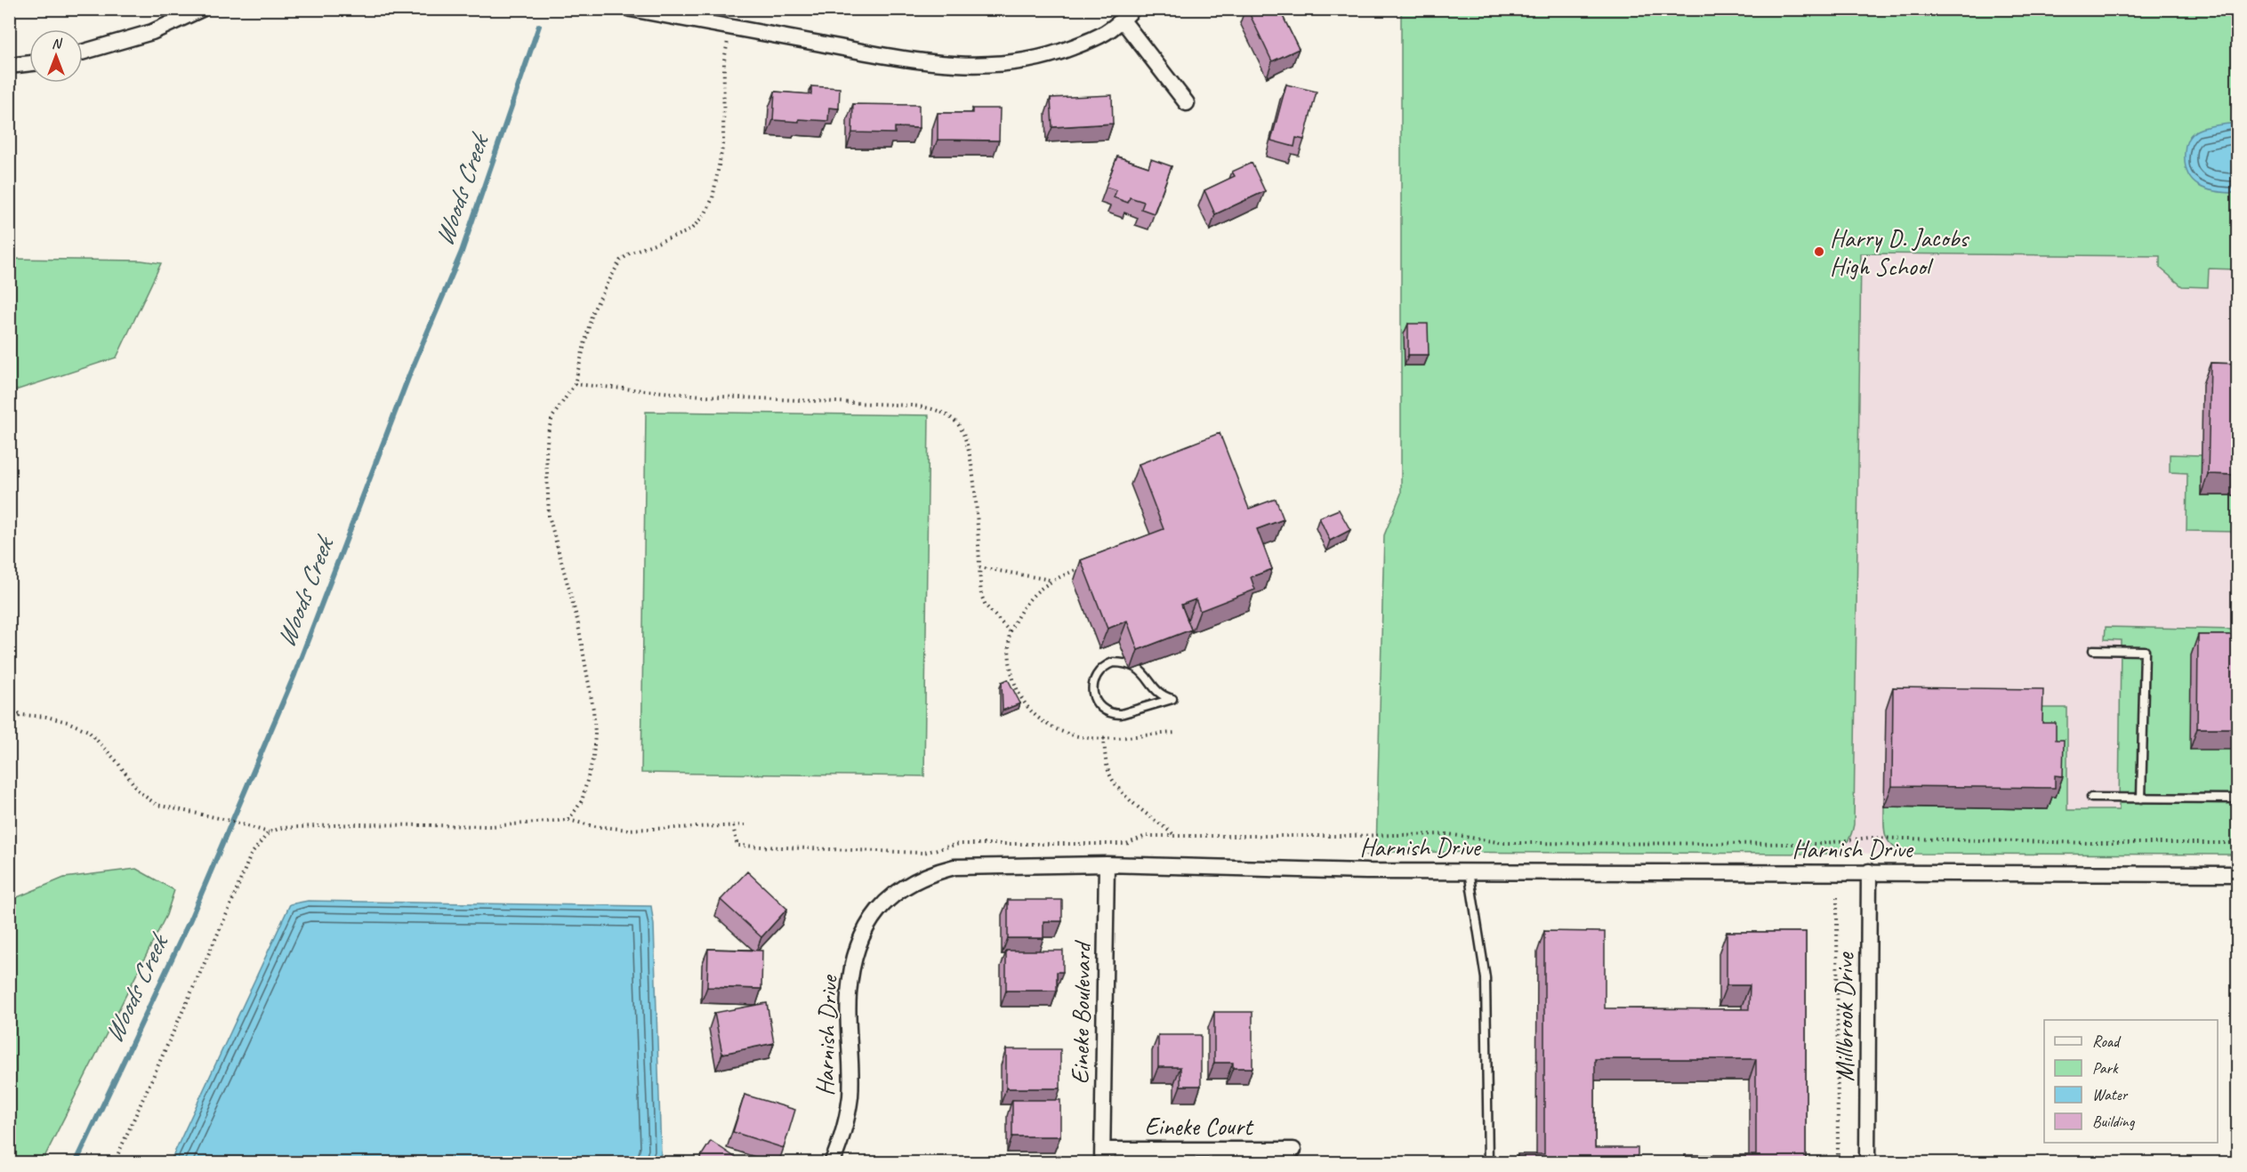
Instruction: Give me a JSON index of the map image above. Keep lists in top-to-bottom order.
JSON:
{
  "streets": {
    "street": [
      "Harnish Drive",
      "Eineke Boulevard",
      "Millbrook Drive",
      "Eineke Court"
    ]
  },
  "crossings": [
    ["Harnish Drive", "Eineke Boulevard"],
    ["Harnish Drive", "Millbrook Drive"],
    ["Eineke Boulevard", "Eineke Court"]
  ],
  "water": ["Woods Creek"],
  "places": ["Harry D. Jacobs High School"],
  "legend": [
    "Road",
    "Park",
    "Water",
    "Building"
  ],
  "north": "top"
}
